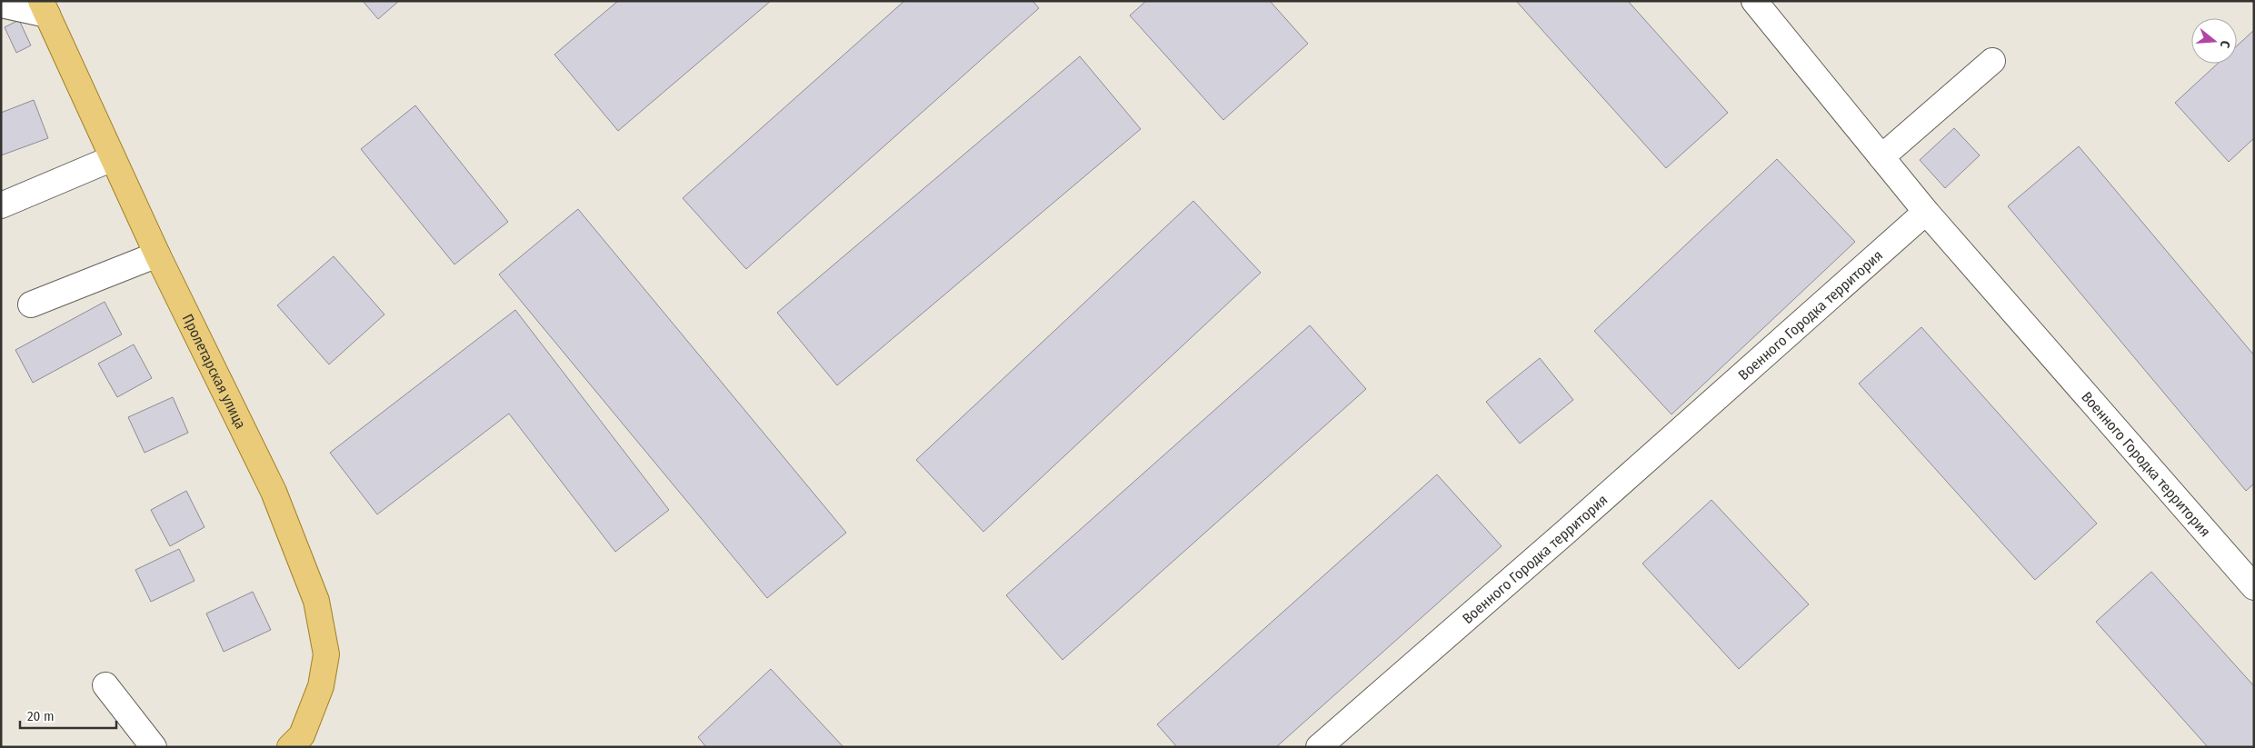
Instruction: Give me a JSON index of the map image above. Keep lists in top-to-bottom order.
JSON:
{
  "streets": {
    "main road": ["Пролетарская улица"],
    "street": ["Военного Городка территория"]
  },
  "scale_bar": "20 m",
  "north": "right"
}
